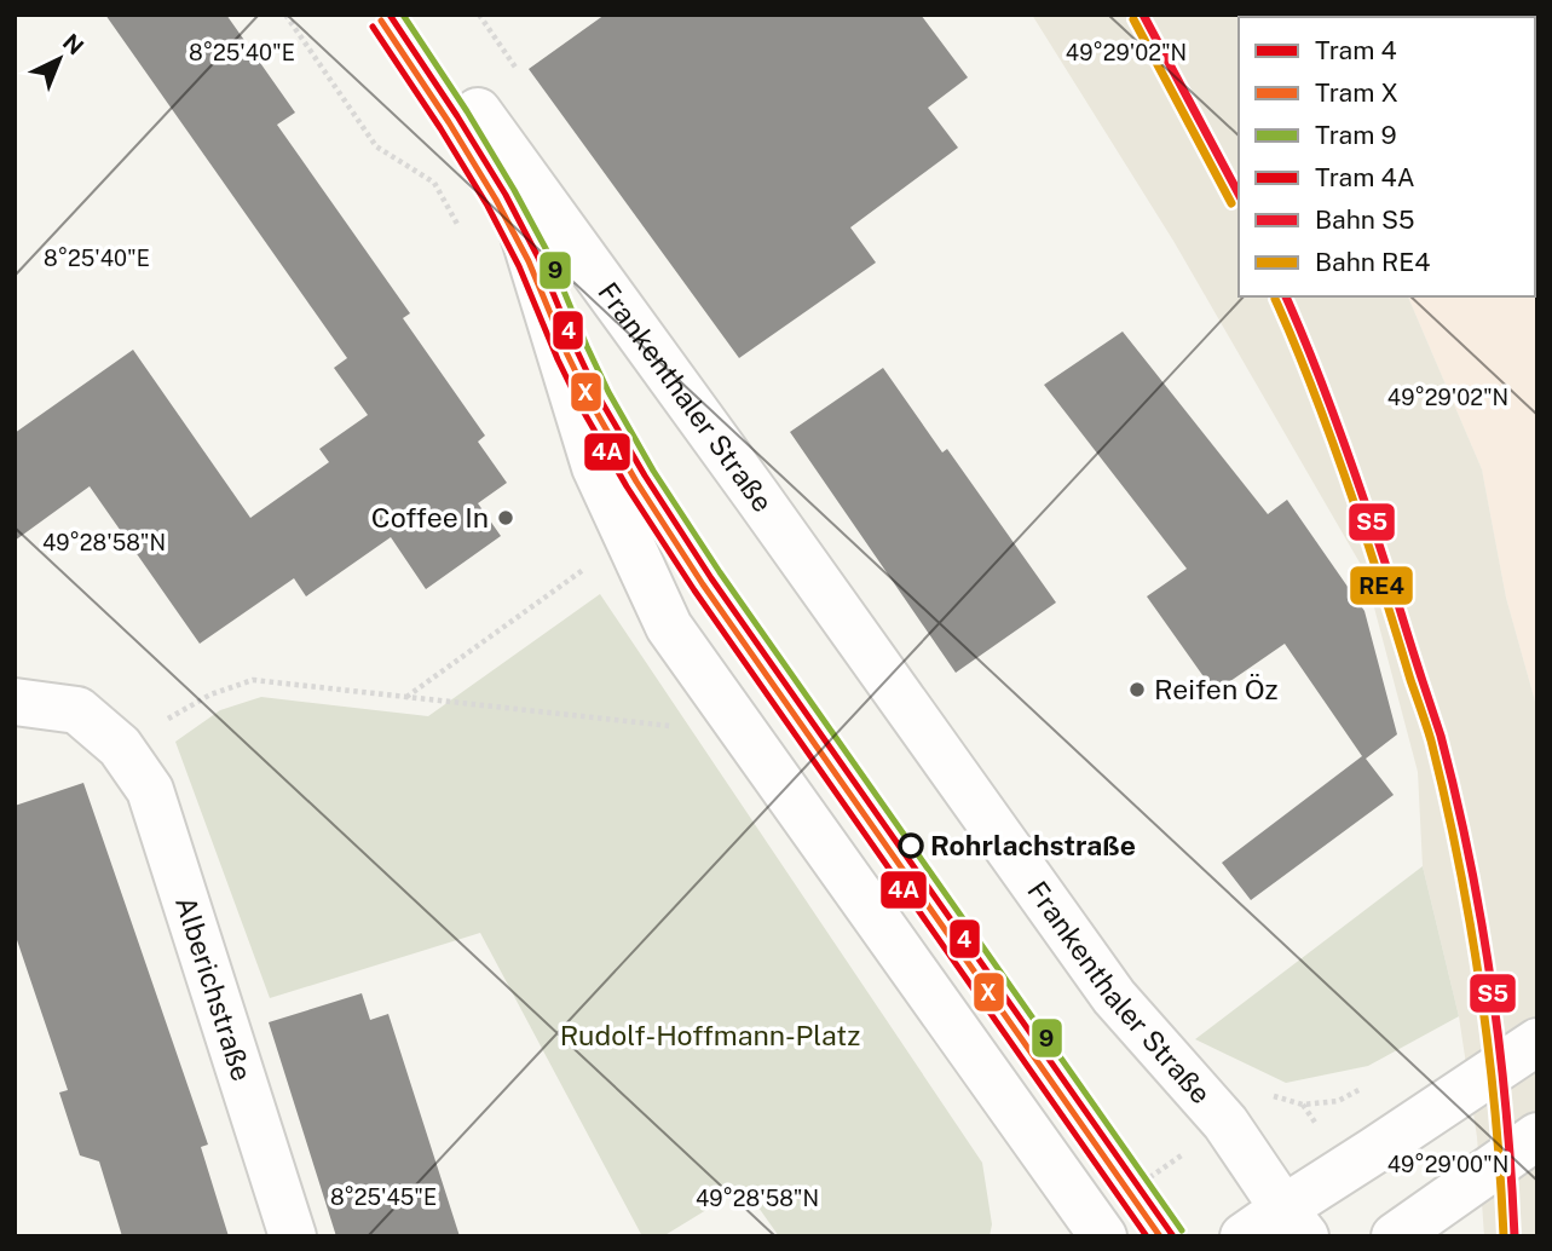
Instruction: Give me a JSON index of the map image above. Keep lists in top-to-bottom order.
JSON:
{
  "streets": {
    "street": ["Frankenthaler Straße", "Alberichstraße"]
  },
  "parks": ["Rudolf-Hoffmann-Platz"],
  "places": ["Coffee In", "Reifen Öz", "Rohrlachstraße"],
  "lines": [
    "tram line 4",
    "tram line 9",
    "rail line S5",
    "rail line RE4",
    "tram line X",
    "tram line 4A"
  ],
  "legend": [
    "Tram 4",
    "Tram X",
    "Tram 9",
    "Tram 4A",
    "Bahn S5",
    "Bahn RE4"
  ],
  "north": "top right",
  "coordinates": [
    "49°29'02\"N",
    "8°25'40\"E",
    "49°28'58\"N",
    "49°29'00\"N",
    "8°25'45\"E"
  ]
}
